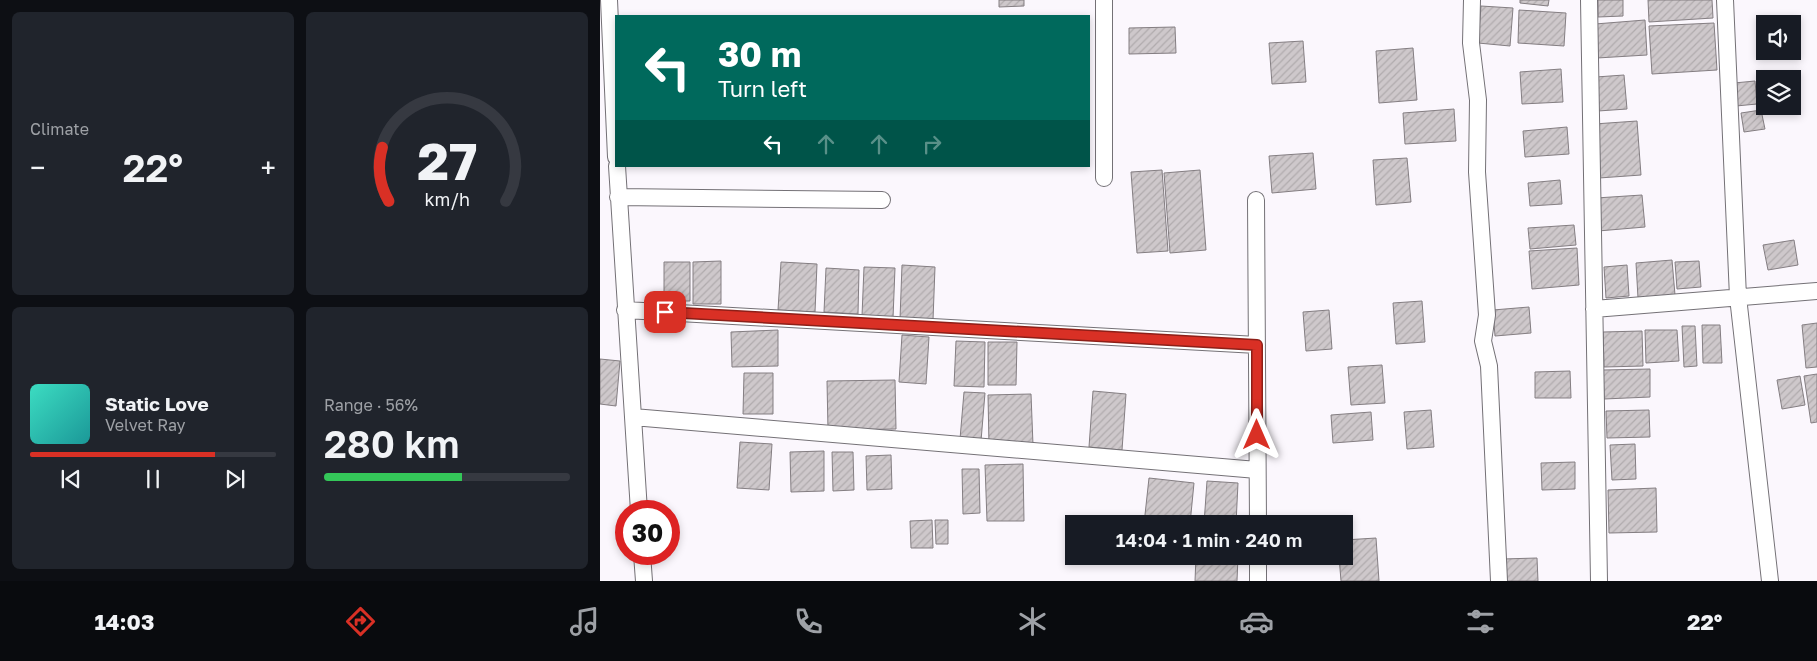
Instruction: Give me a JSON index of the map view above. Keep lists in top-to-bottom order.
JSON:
{
  "page": {
    "tile": [
      "Climate",
      ["Range · 56%", "280 km"]
    ],
    "turn": ["30 m", "Turn left"],
    "heat": ["−", "22°", "+"],
    "song": ["Static Love", "Velvet Ray"],
    "limit": "30",
    "trip": "14:04 · 1 min · 240 m",
    "tabs": ["14:03", "22°"],
    "gauge": ["27", "km/h"]
  }
}
